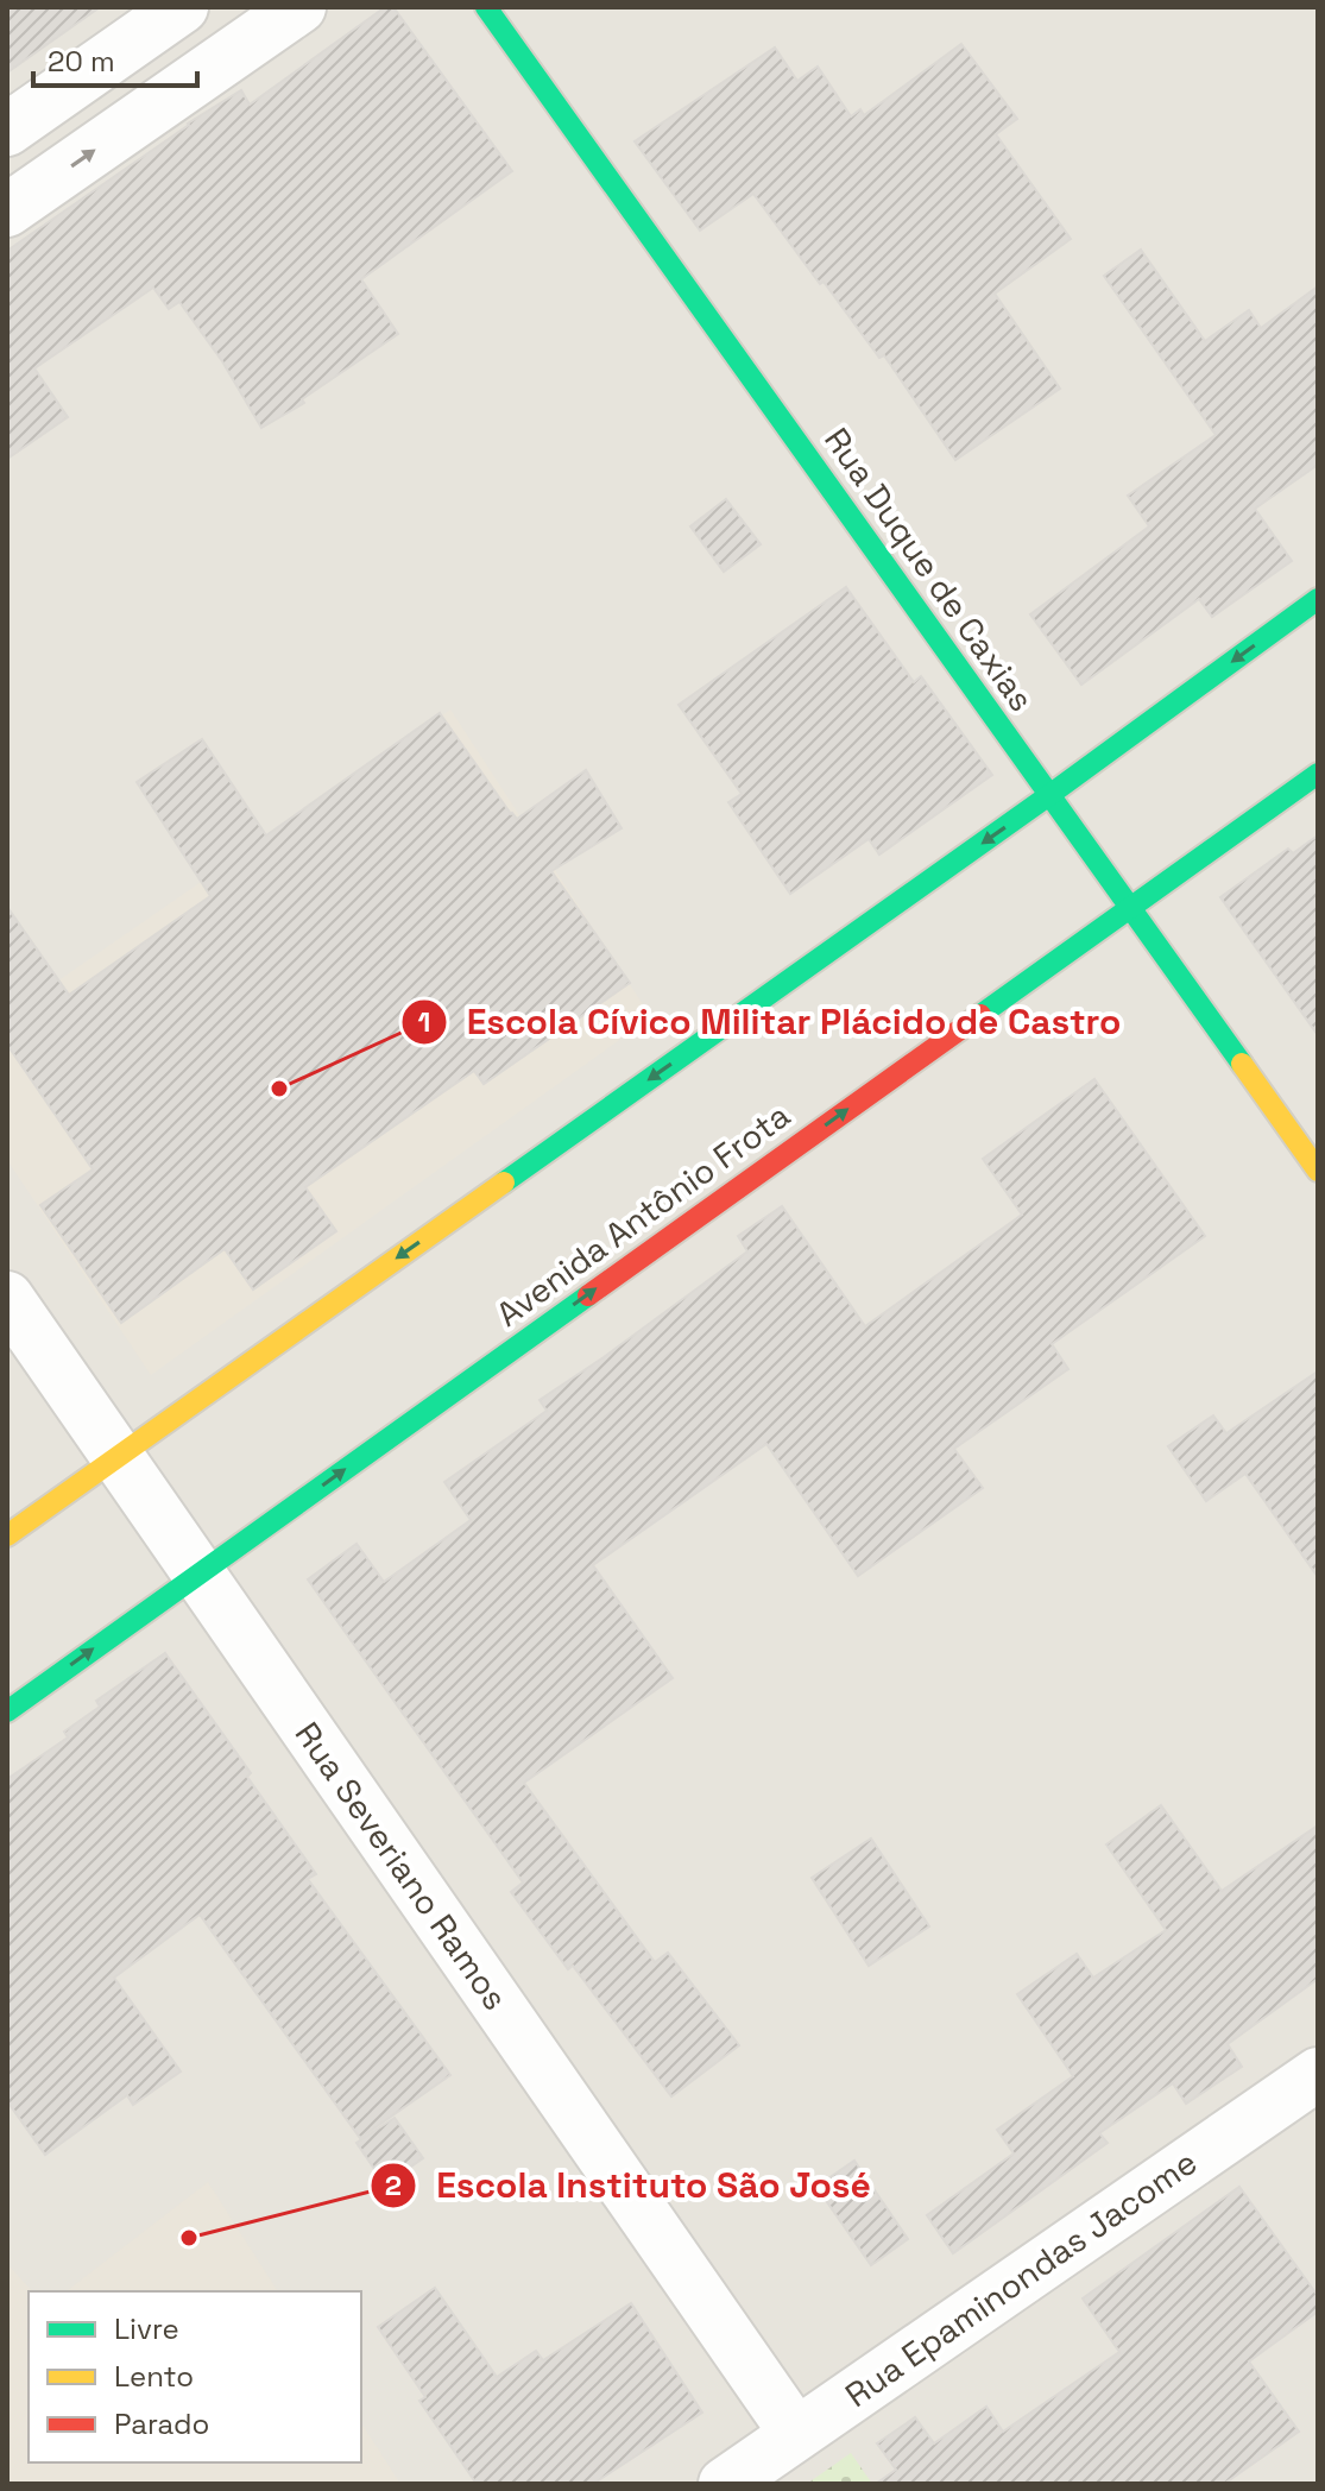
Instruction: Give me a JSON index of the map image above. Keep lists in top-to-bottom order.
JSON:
{
  "streets": {
    "main road": ["Rua Duque de Caxias", "Avenida Antônio Frota"],
    "street": ["Rua Severiano Ramos", "Rua Epaminondas Jacome"]
  },
  "crossings": [
    ["Rua Duque de Caxias", "Avenida Antônio Frota"],
    ["Avenida Antônio Frota", "Rua Severiano Ramos"],
    ["Rua Severiano Ramos", "Rua Epaminondas Jacome"]
  ],
  "places": ["Escola Cívico Militar Plácido de Castro", "Escola Instituto São José"],
  "legend": ["Livre", "Lento", "Parado"],
  "scale_bar": "20 m"
}
